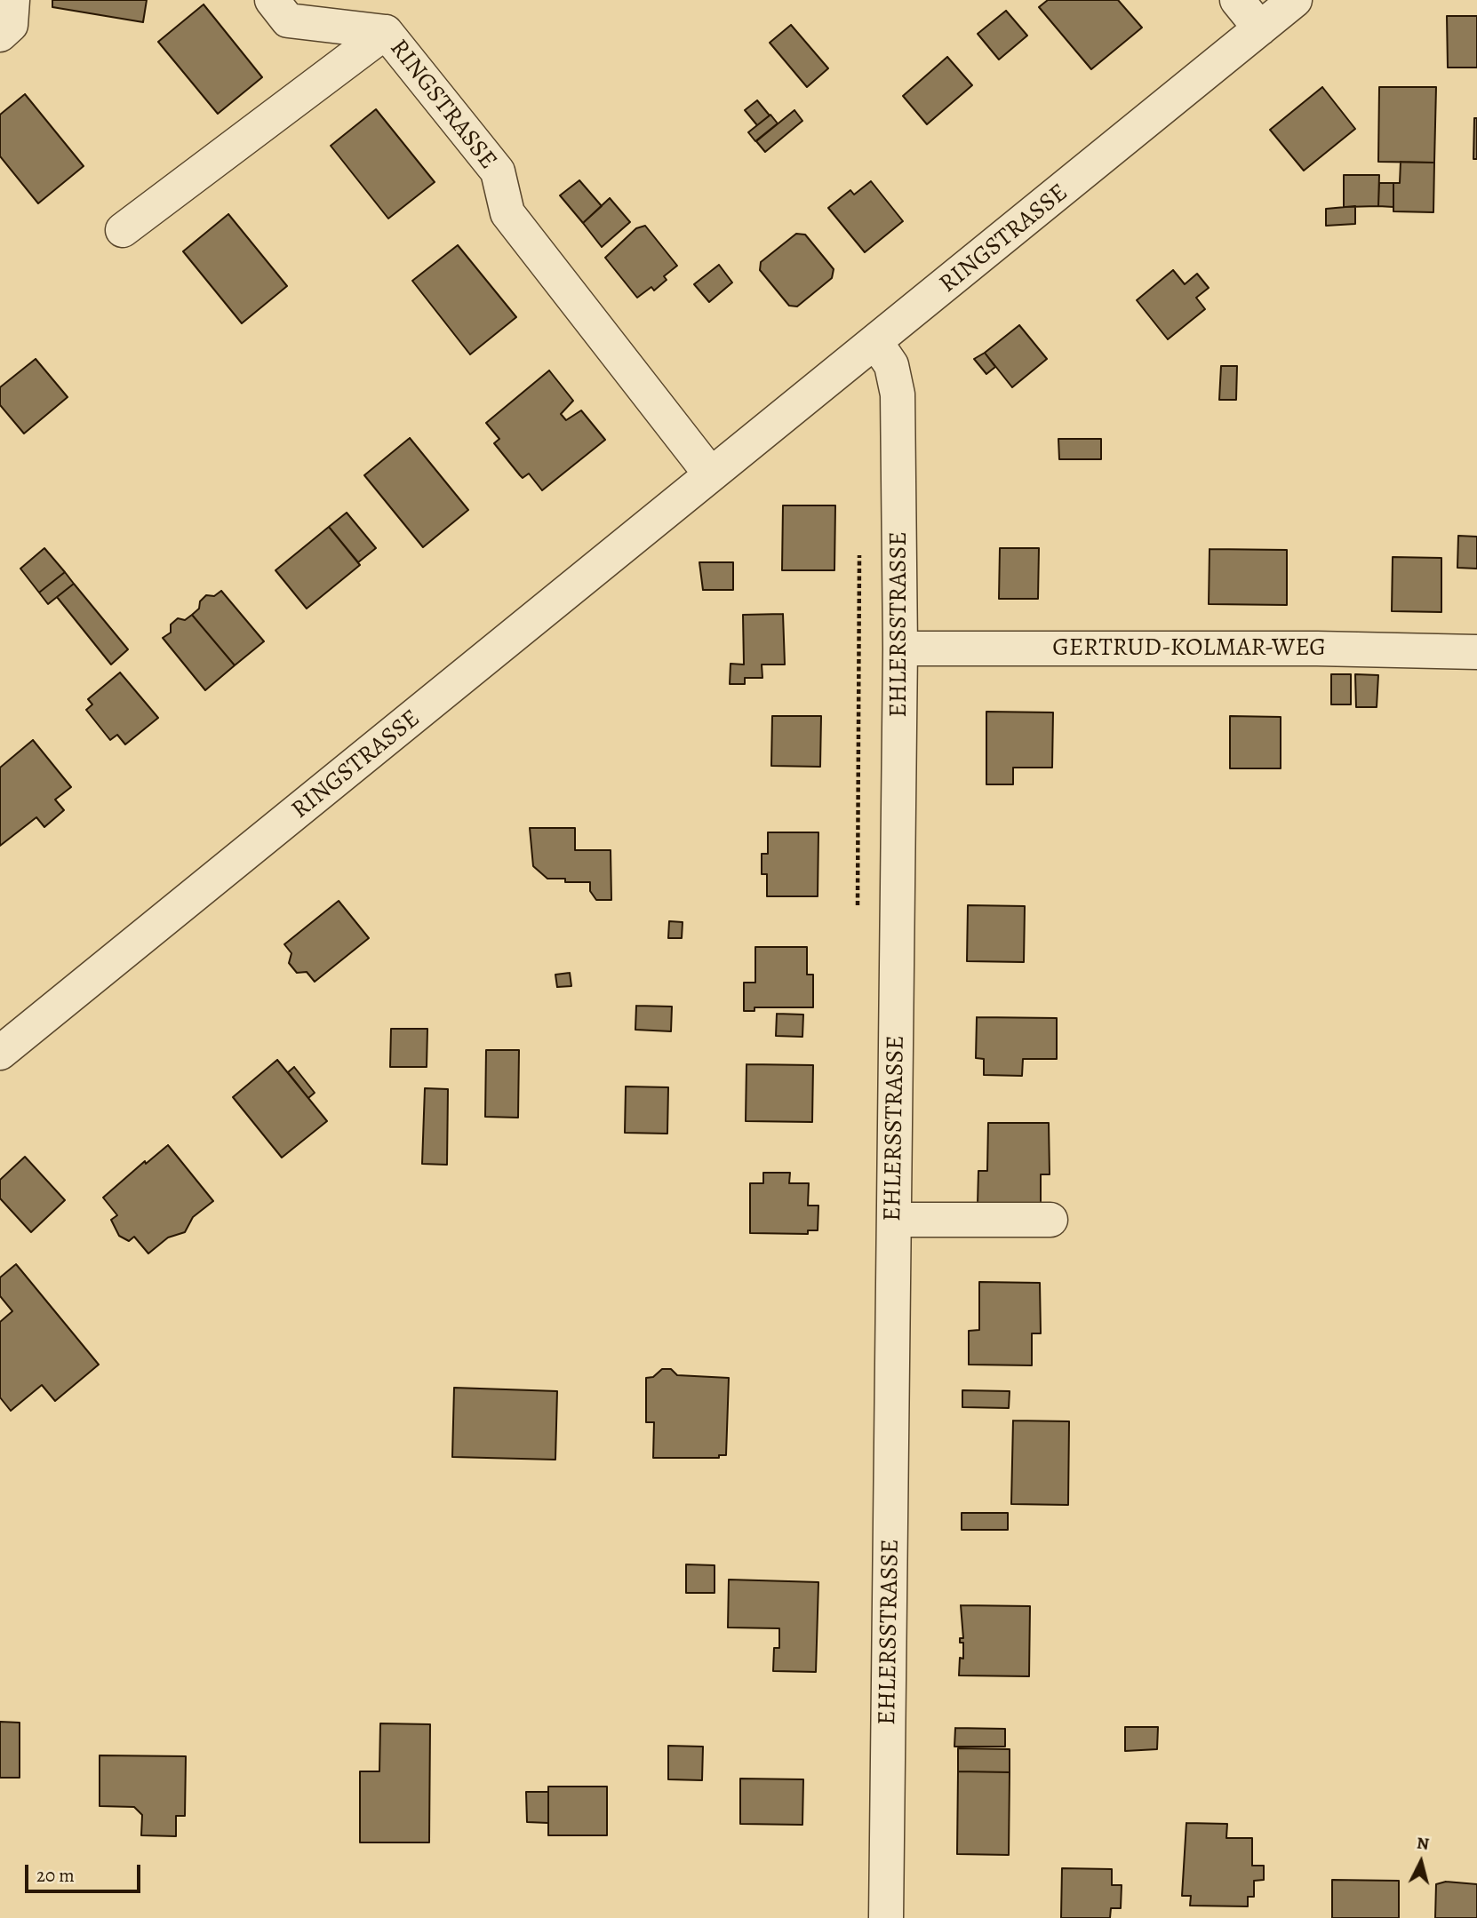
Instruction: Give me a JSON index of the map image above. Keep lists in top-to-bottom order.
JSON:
{
  "streets": {
    "street": ["RINGSTRASSE", "EHLERSSTRASSE", "GERTRUD-KOLMAR-WEG"]
  },
  "crossings": [
    ["RINGSTRASSE", "EHLERSSTRASSE"],
    ["EHLERSSTRASSE", "GERTRUD-KOLMAR-WEG"]
  ],
  "scale_bar": "20 m",
  "north": "top"
}
